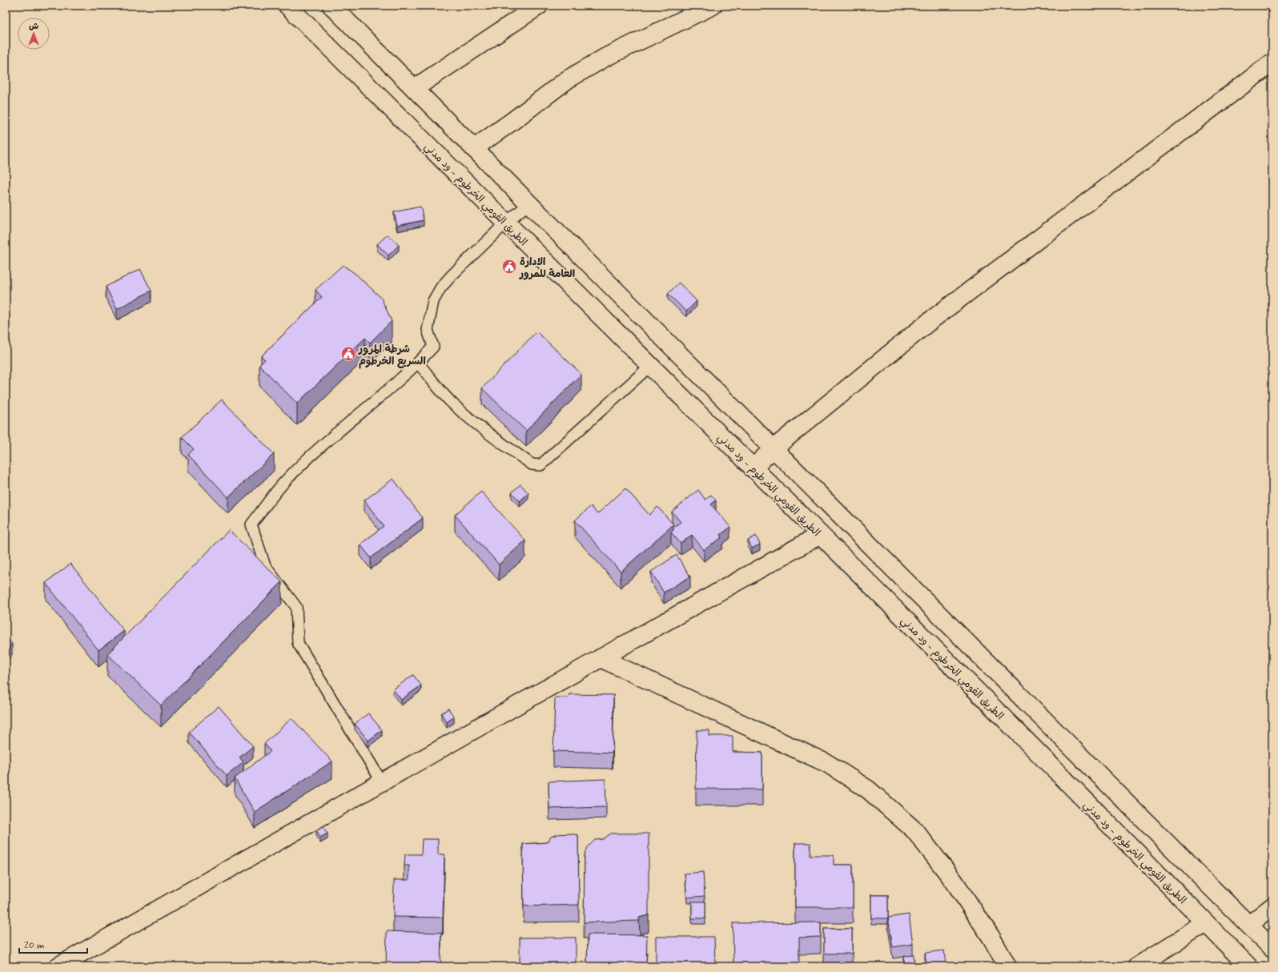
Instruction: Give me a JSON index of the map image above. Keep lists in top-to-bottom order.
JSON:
{
  "streets": {
    "main road": ["الطريق القومي الخرطوم - ود مدني"]
  },
  "places": {
    "public building": ["الادارة العامة للمرور", "شرطة المرور السريع الخرطوم"]
  },
  "scale_bar": "20 m",
  "north": "top"
}
